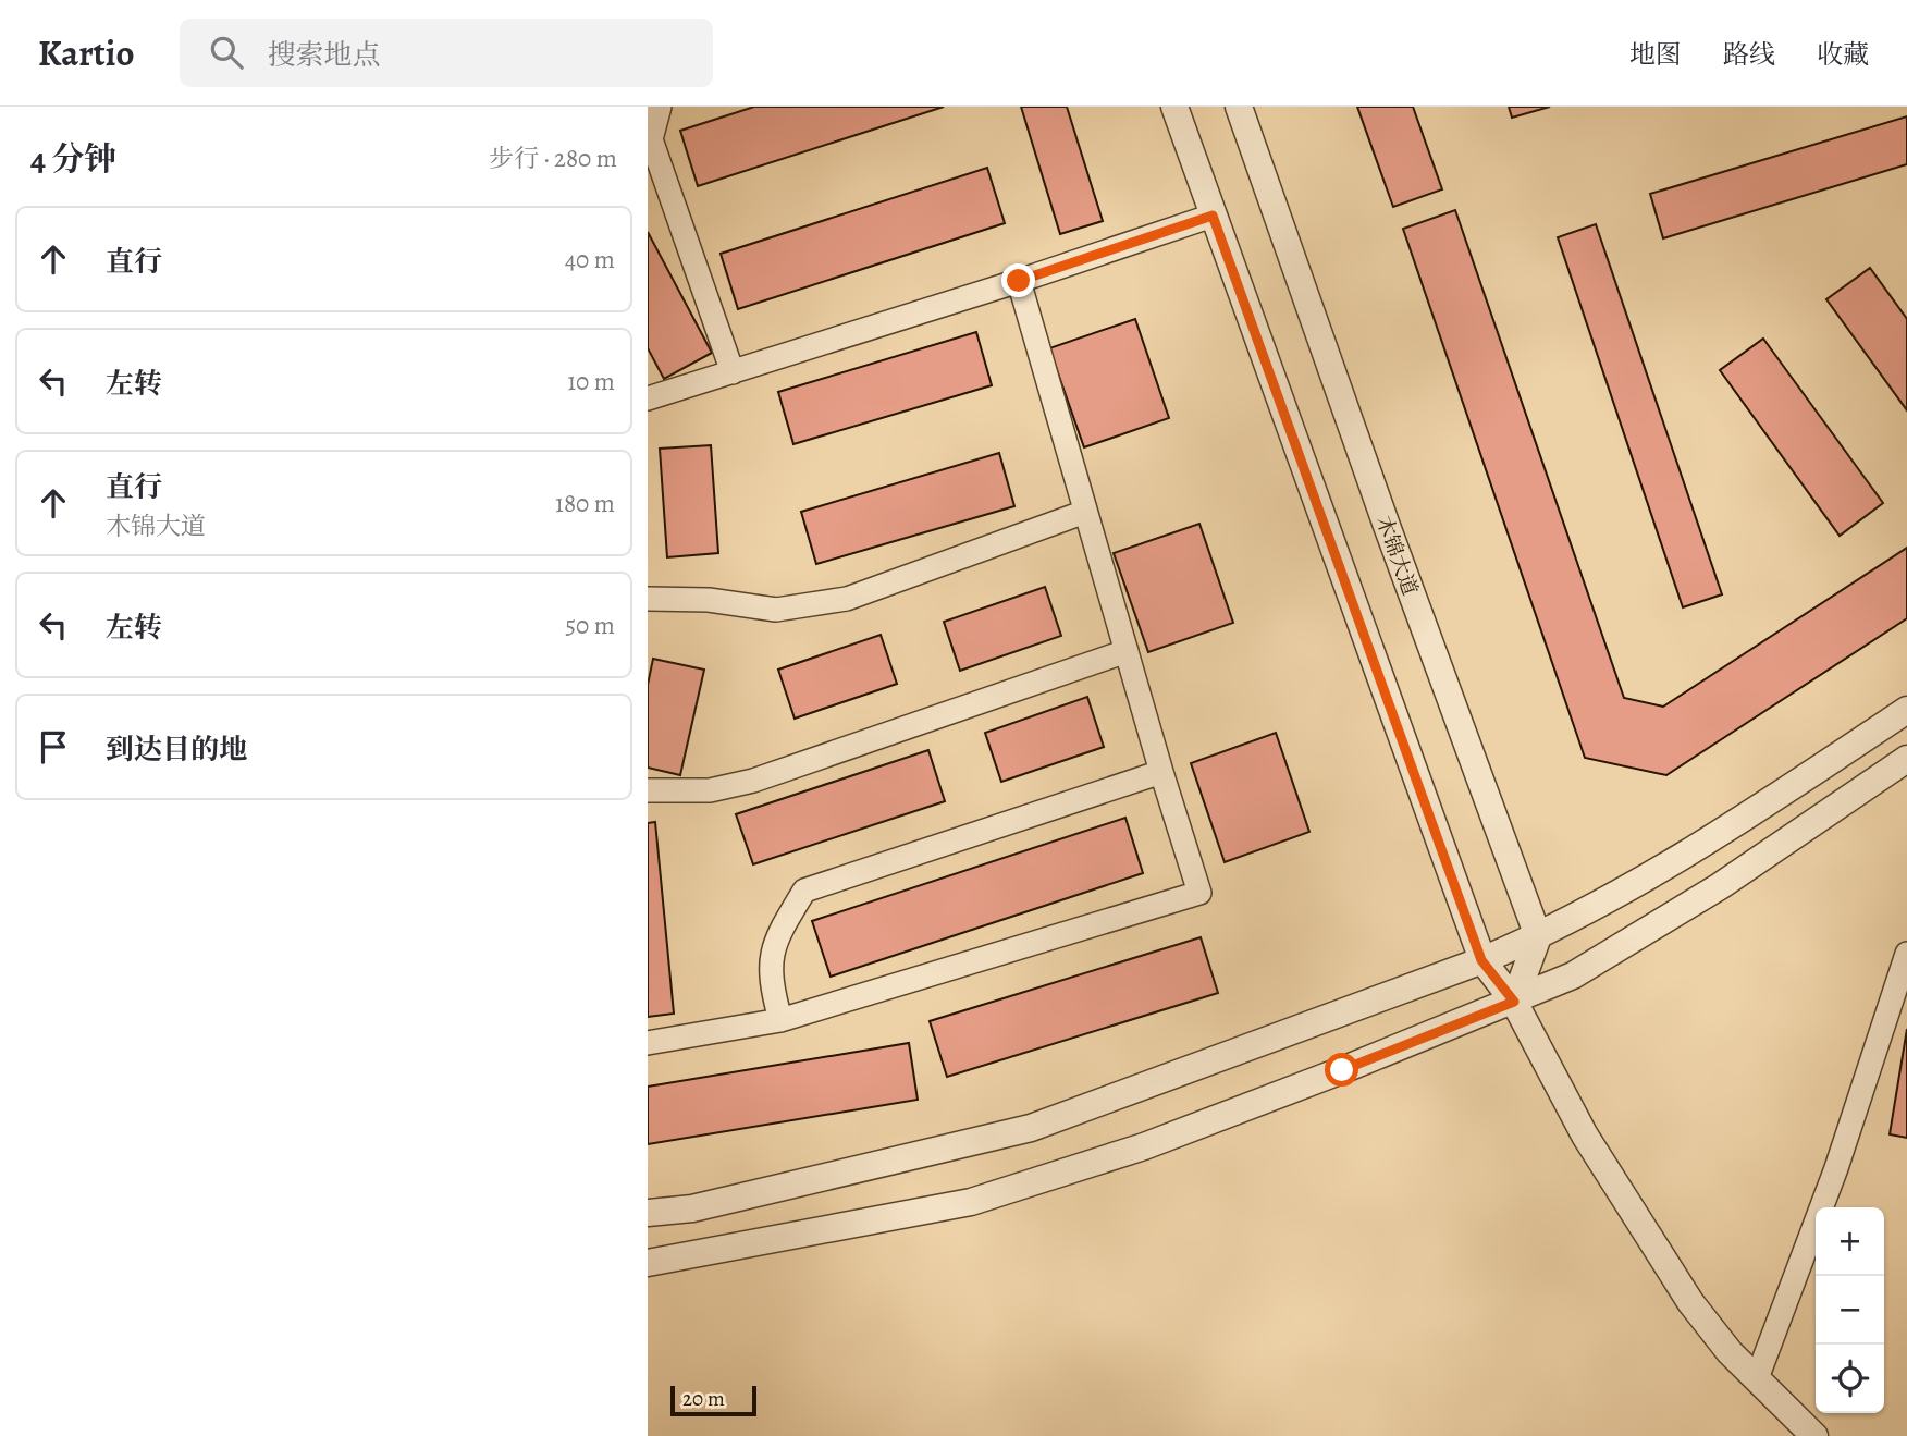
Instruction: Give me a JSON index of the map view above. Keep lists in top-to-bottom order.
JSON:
{
  "streets": {
    "street": ["木锦大道"]
  },
  "scale_bar": "20 m",
  "page": {
    "header": "Kartio",
    "search": "搜索地点",
    "nav": ["地图", "路线", "收藏"],
    "heading": ["4 分钟", "步行 · 280 m"],
    "list": [
      ["直行", "40 m"],
      ["左转", "10 m"],
      ["直行", "木锦大道", "180 m"],
      ["左转", "50 m"],
      "到达目的地"
    ],
    "map_buttons": ["+", "−"],
    "scale": "20 m"
  }
}
